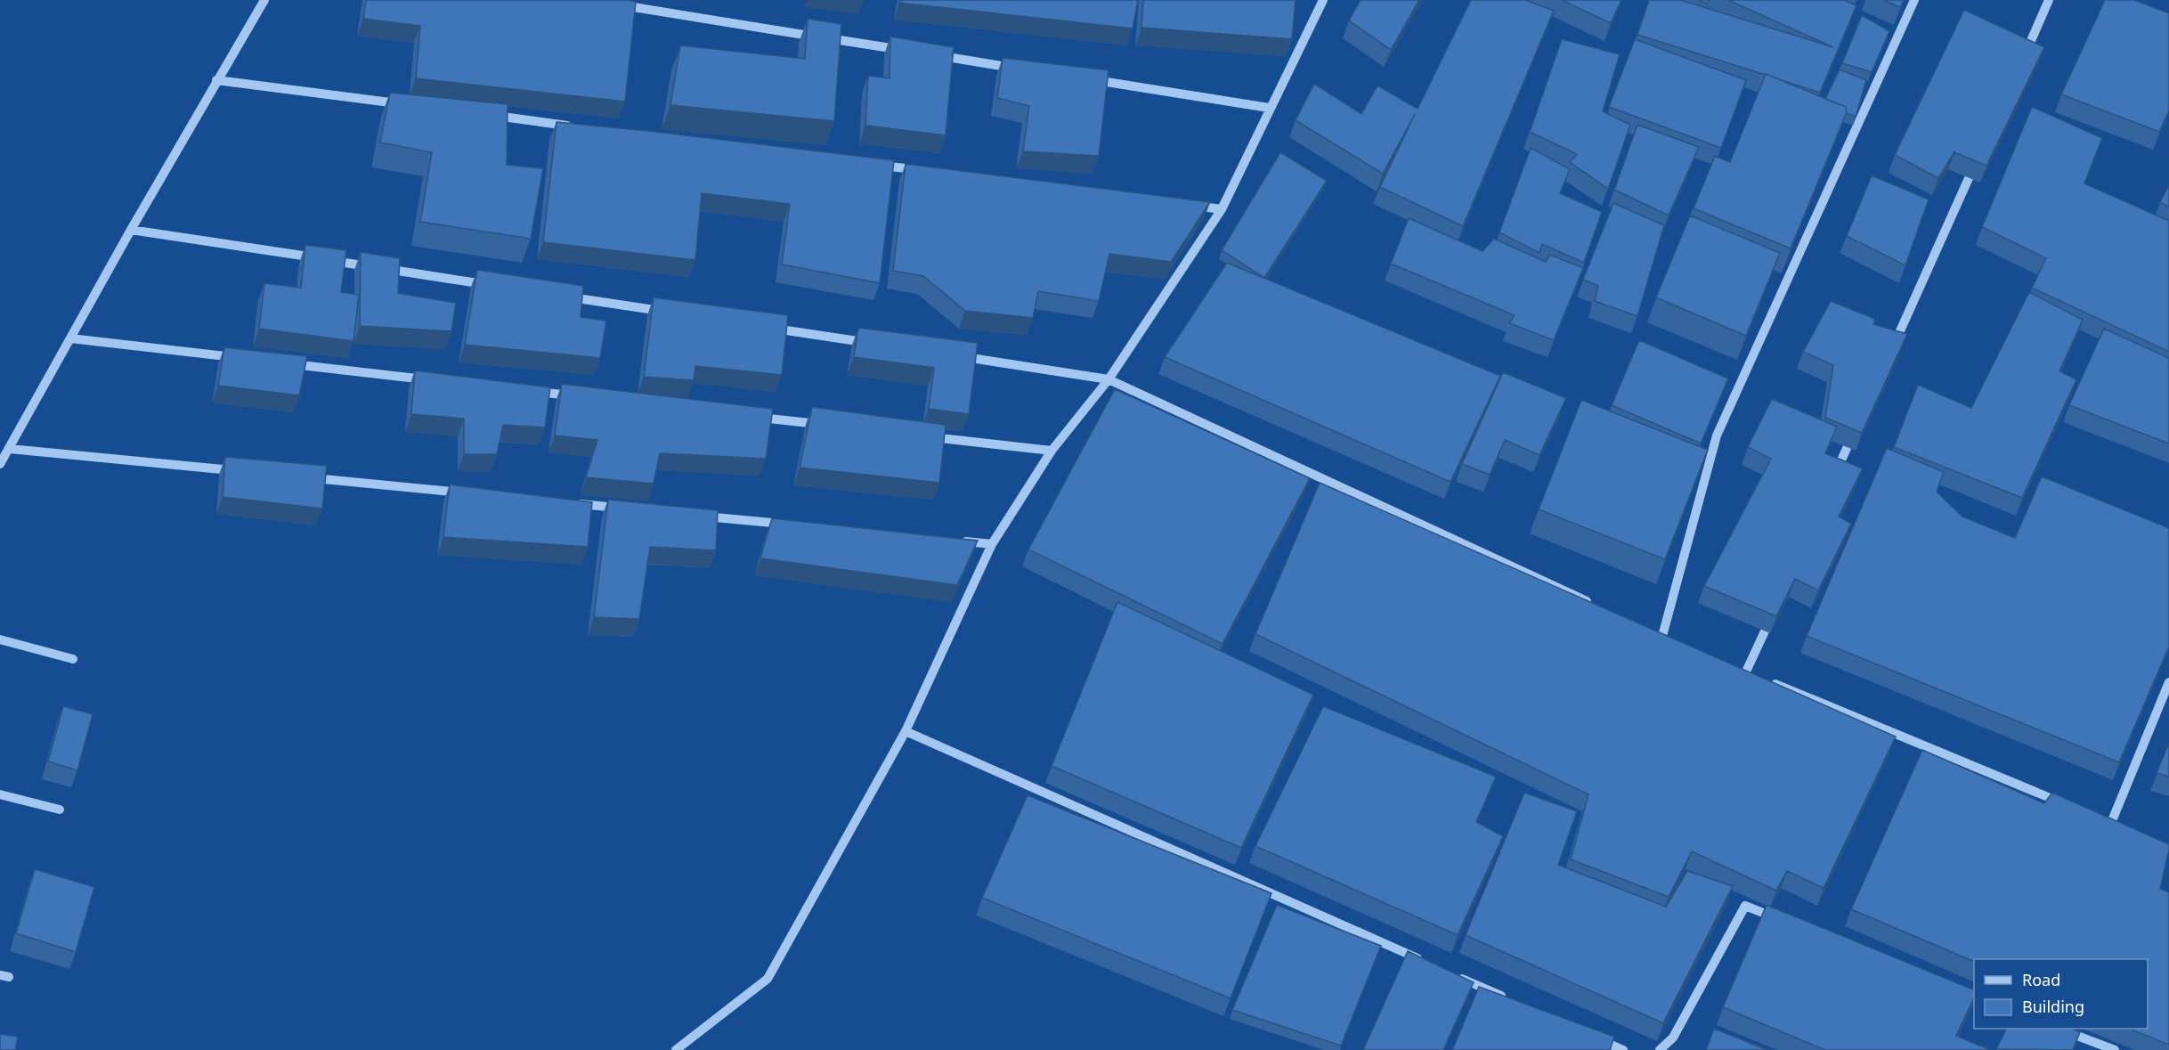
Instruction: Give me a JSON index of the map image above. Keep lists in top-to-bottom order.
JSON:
{
  "legend": ["Road", "Building"]
}
